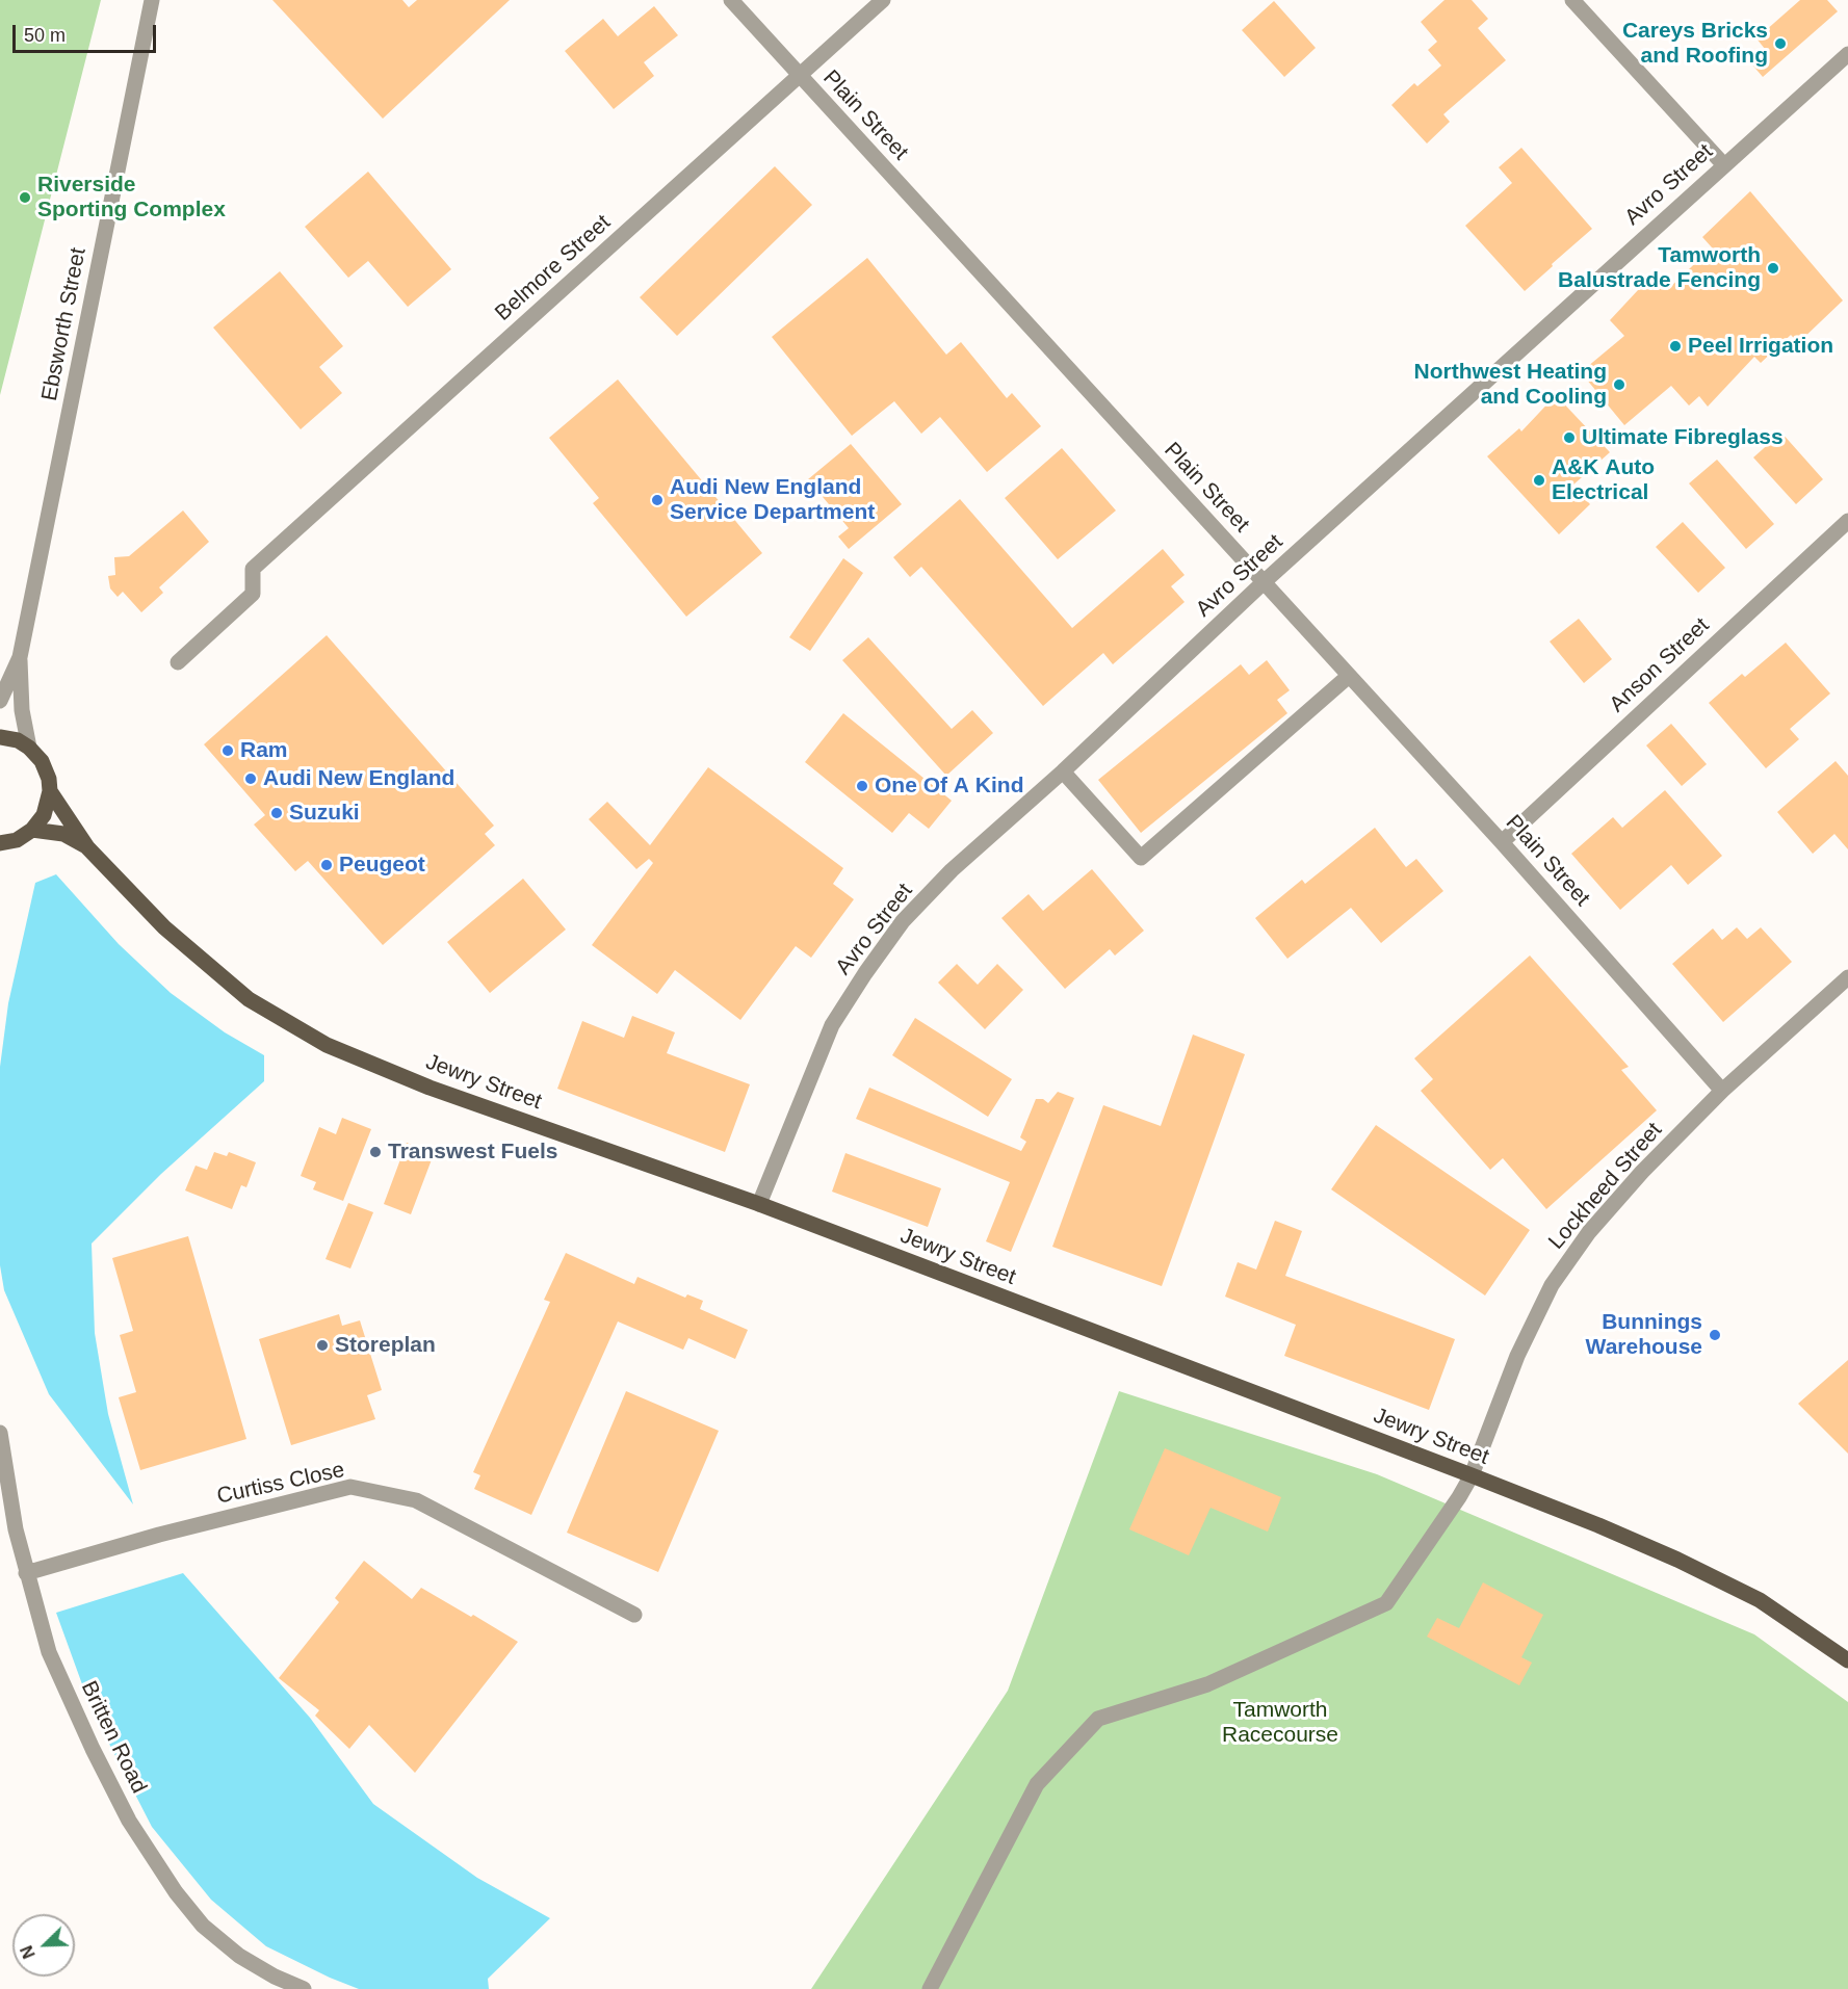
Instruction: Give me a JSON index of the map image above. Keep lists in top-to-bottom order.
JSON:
{
  "streets": {
    "main road": ["Jewry Street"],
    "street": [
      "Plain Street",
      "Avro Street",
      "Belmore Street",
      "Ebsworth Street",
      "Anson Street",
      "Lockheed Street",
      "Curtiss Close",
      "Britten Road"
    ]
  },
  "crossings": [
    ["Plain Street", "Avro Street"],
    ["Plain Street", "Belmore Street"],
    ["Plain Street", "Anson Street"],
    ["Plain Street", "Lockheed Street"],
    ["Avro Street", "Jewry Street"],
    ["Ebsworth Street", "Jewry Street"],
    ["Jewry Street", "Lockheed Street"],
    ["Curtiss Close", "Britten Road"]
  ],
  "parks": ["Tamworth Racecourse"],
  "places": [
    "Careys Bricks and Roofing",
    "Riverside Sporting Complex",
    "Tamworth Balustrade Fencing",
    "Peel Irrigation",
    "Northwest Heating and Cooling",
    "Ultimate Fibreglass",
    "A&K Auto Electrical",
    "Audi New England Service Department",
    "Ram",
    "Audi New England",
    "One Of A Kind",
    "Suzuki",
    "Peugeot",
    "Transwest Fuels",
    "Bunnings Warehouse",
    "Storeplan"
  ],
  "scale_bar": "50 m",
  "north": "bottom left"
}
